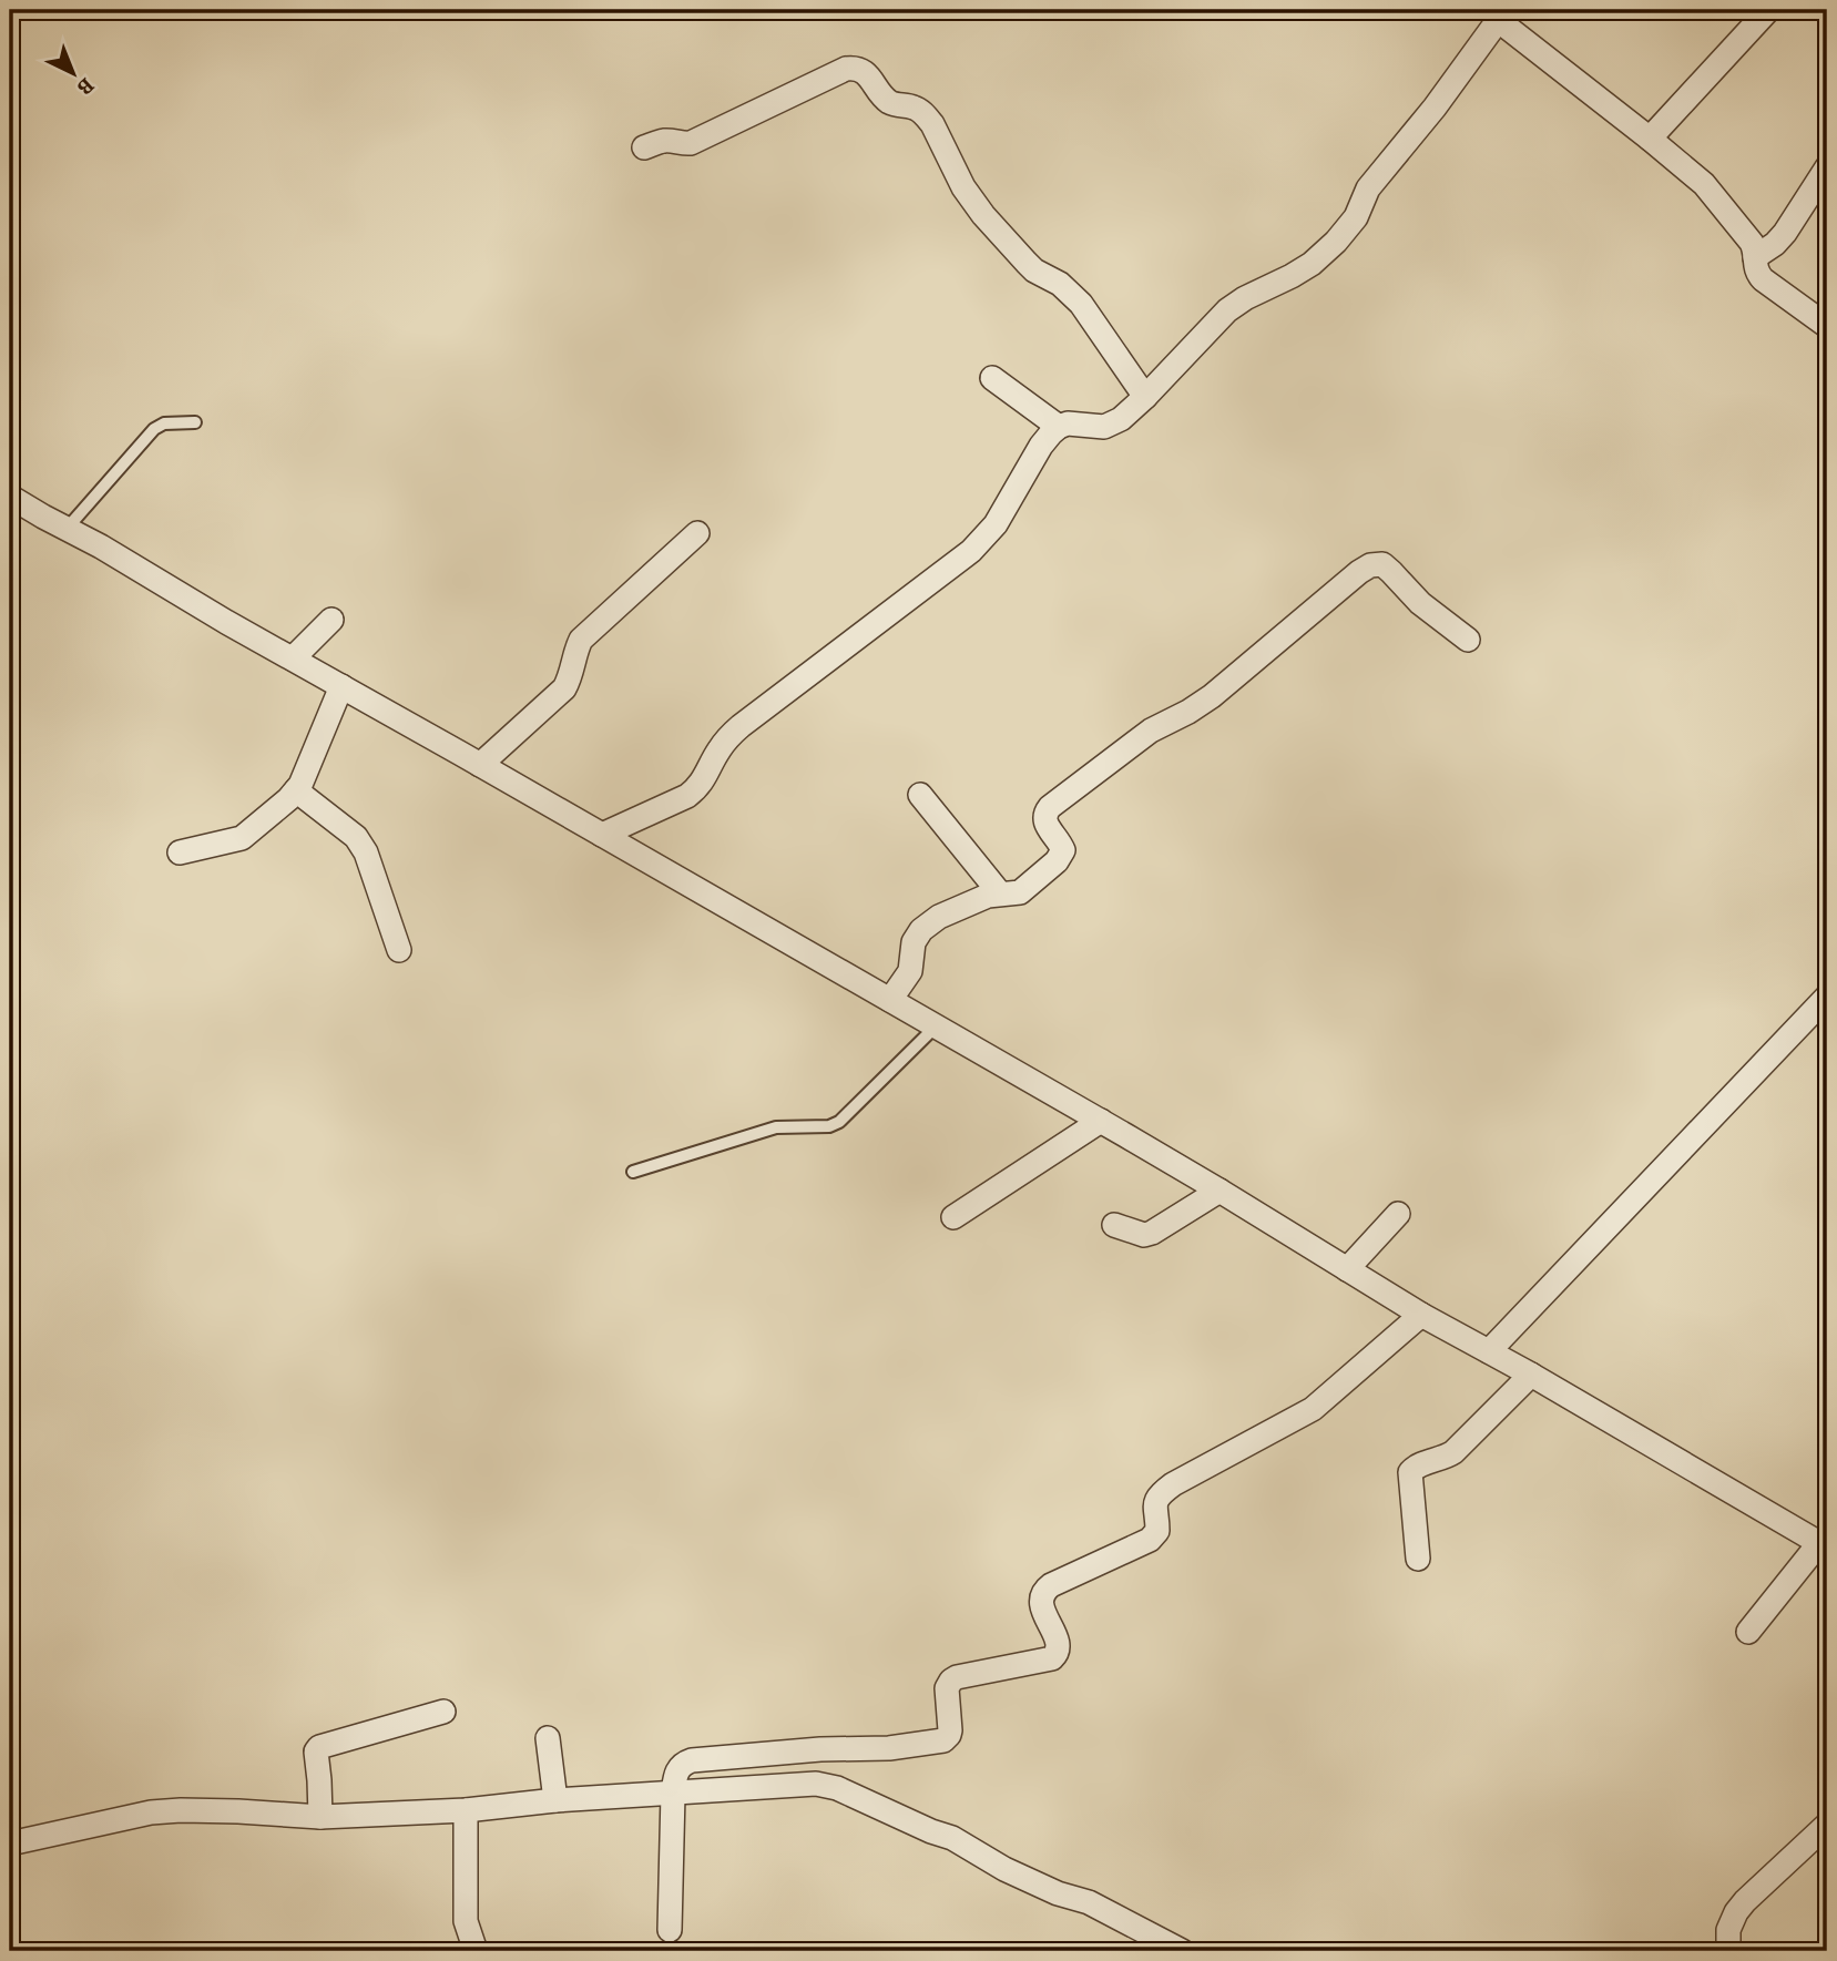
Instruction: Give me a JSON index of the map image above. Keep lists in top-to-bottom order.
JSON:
{
  "north": "bottom right"
}
